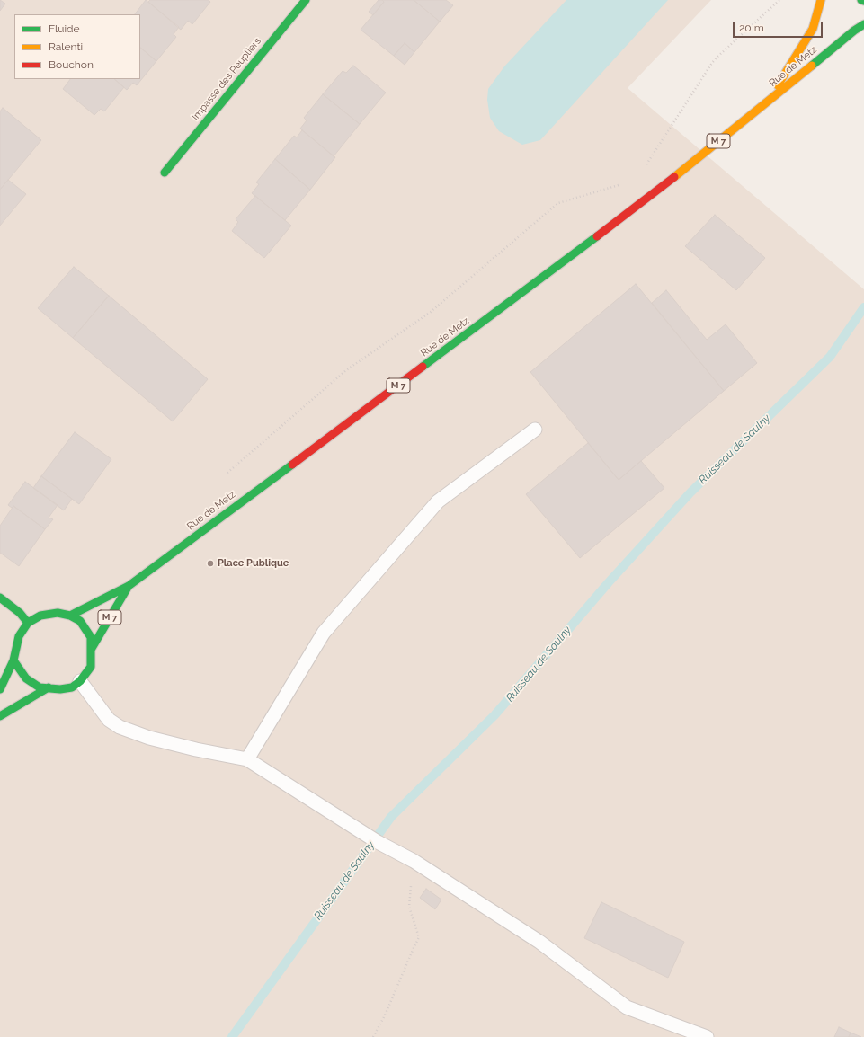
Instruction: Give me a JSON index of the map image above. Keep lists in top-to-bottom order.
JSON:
{
  "streets": {
    "main road": ["Rue de Metz", "Impasse des Peupliers", "M 7"]
  },
  "water": ["Ruisseau de Saulny"],
  "places": ["Place Publique"],
  "legend": ["Fluide", "Ralenti", "Bouchon"],
  "scale_bar": "20 m"
}
